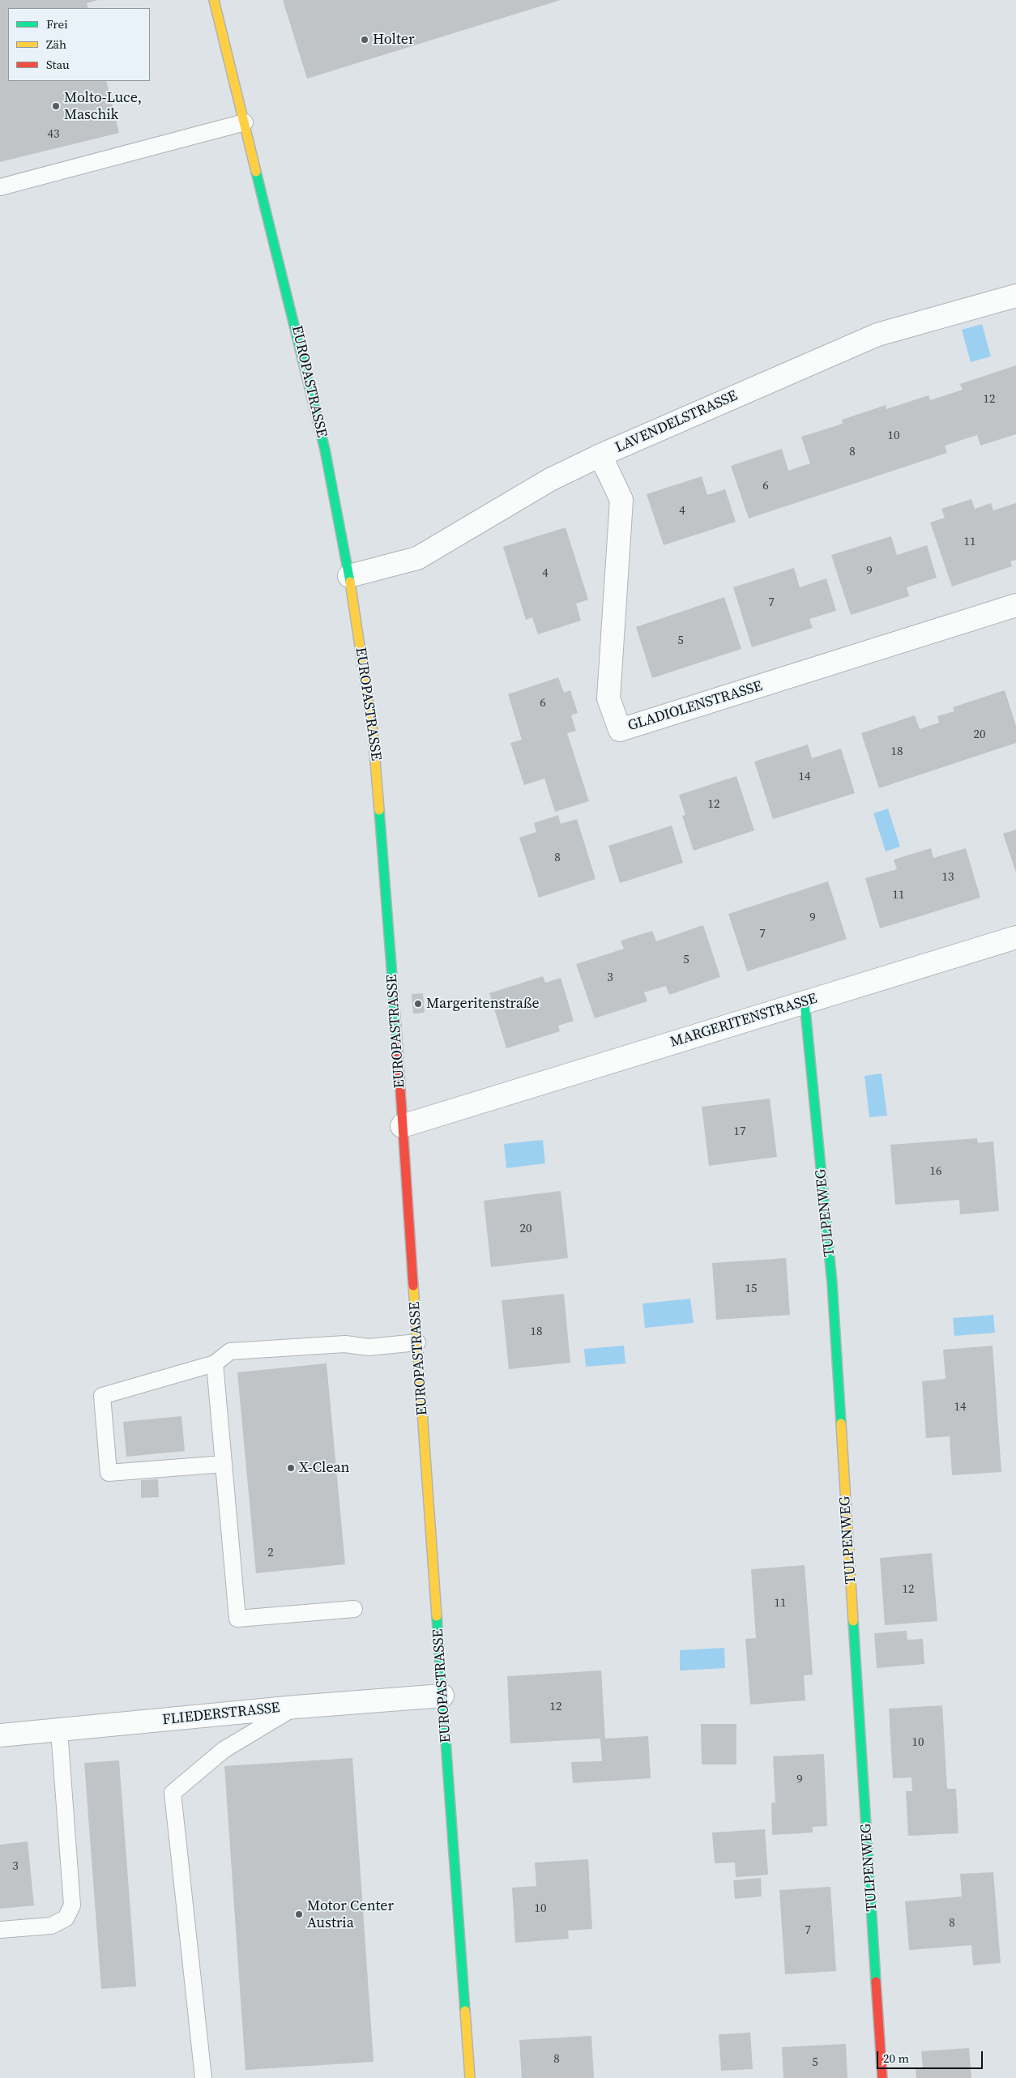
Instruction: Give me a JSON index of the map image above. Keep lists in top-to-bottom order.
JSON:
{
  "streets": {
    "main road": ["EUROPASTRASSE", "TULPENWEG"],
    "street": [
      "LAVENDELSTRASSE",
      "GLADIOLENSTRASSE",
      "MARGERITENSTRASSE",
      "FLIEDERSTRASSE"
    ]
  },
  "crossings": [
    ["EUROPASTRASSE", "LAVENDELSTRASSE"],
    ["EUROPASTRASSE", "MARGERITENSTRASSE"],
    ["EUROPASTRASSE", "FLIEDERSTRASSE"],
    ["LAVENDELSTRASSE", "GLADIOLENSTRASSE"],
    ["MARGERITENSTRASSE", "TULPENWEG"]
  ],
  "places": [
    "Holter",
    "Molto-Luce, Maschik",
    "Margeritenstraße",
    "X-Clean",
    "Motor Center Austria"
  ],
  "house_numbers": [
    "43",
    "12",
    "10",
    "8",
    "6",
    "4",
    "11",
    "9",
    "4",
    "7",
    "5",
    "6",
    "20",
    "18",
    "14",
    "12",
    "8",
    "13",
    "11",
    "9",
    "7",
    "5",
    "3",
    "17",
    "16",
    "20",
    "15",
    "18",
    "14",
    "2",
    "12",
    "11",
    "12",
    "10",
    "9",
    "3",
    "10",
    "8",
    "7",
    "8",
    "5"
  ],
  "legend": ["Frei", "Zäh", "Stau"],
  "scale_bar": "20 m"
}
